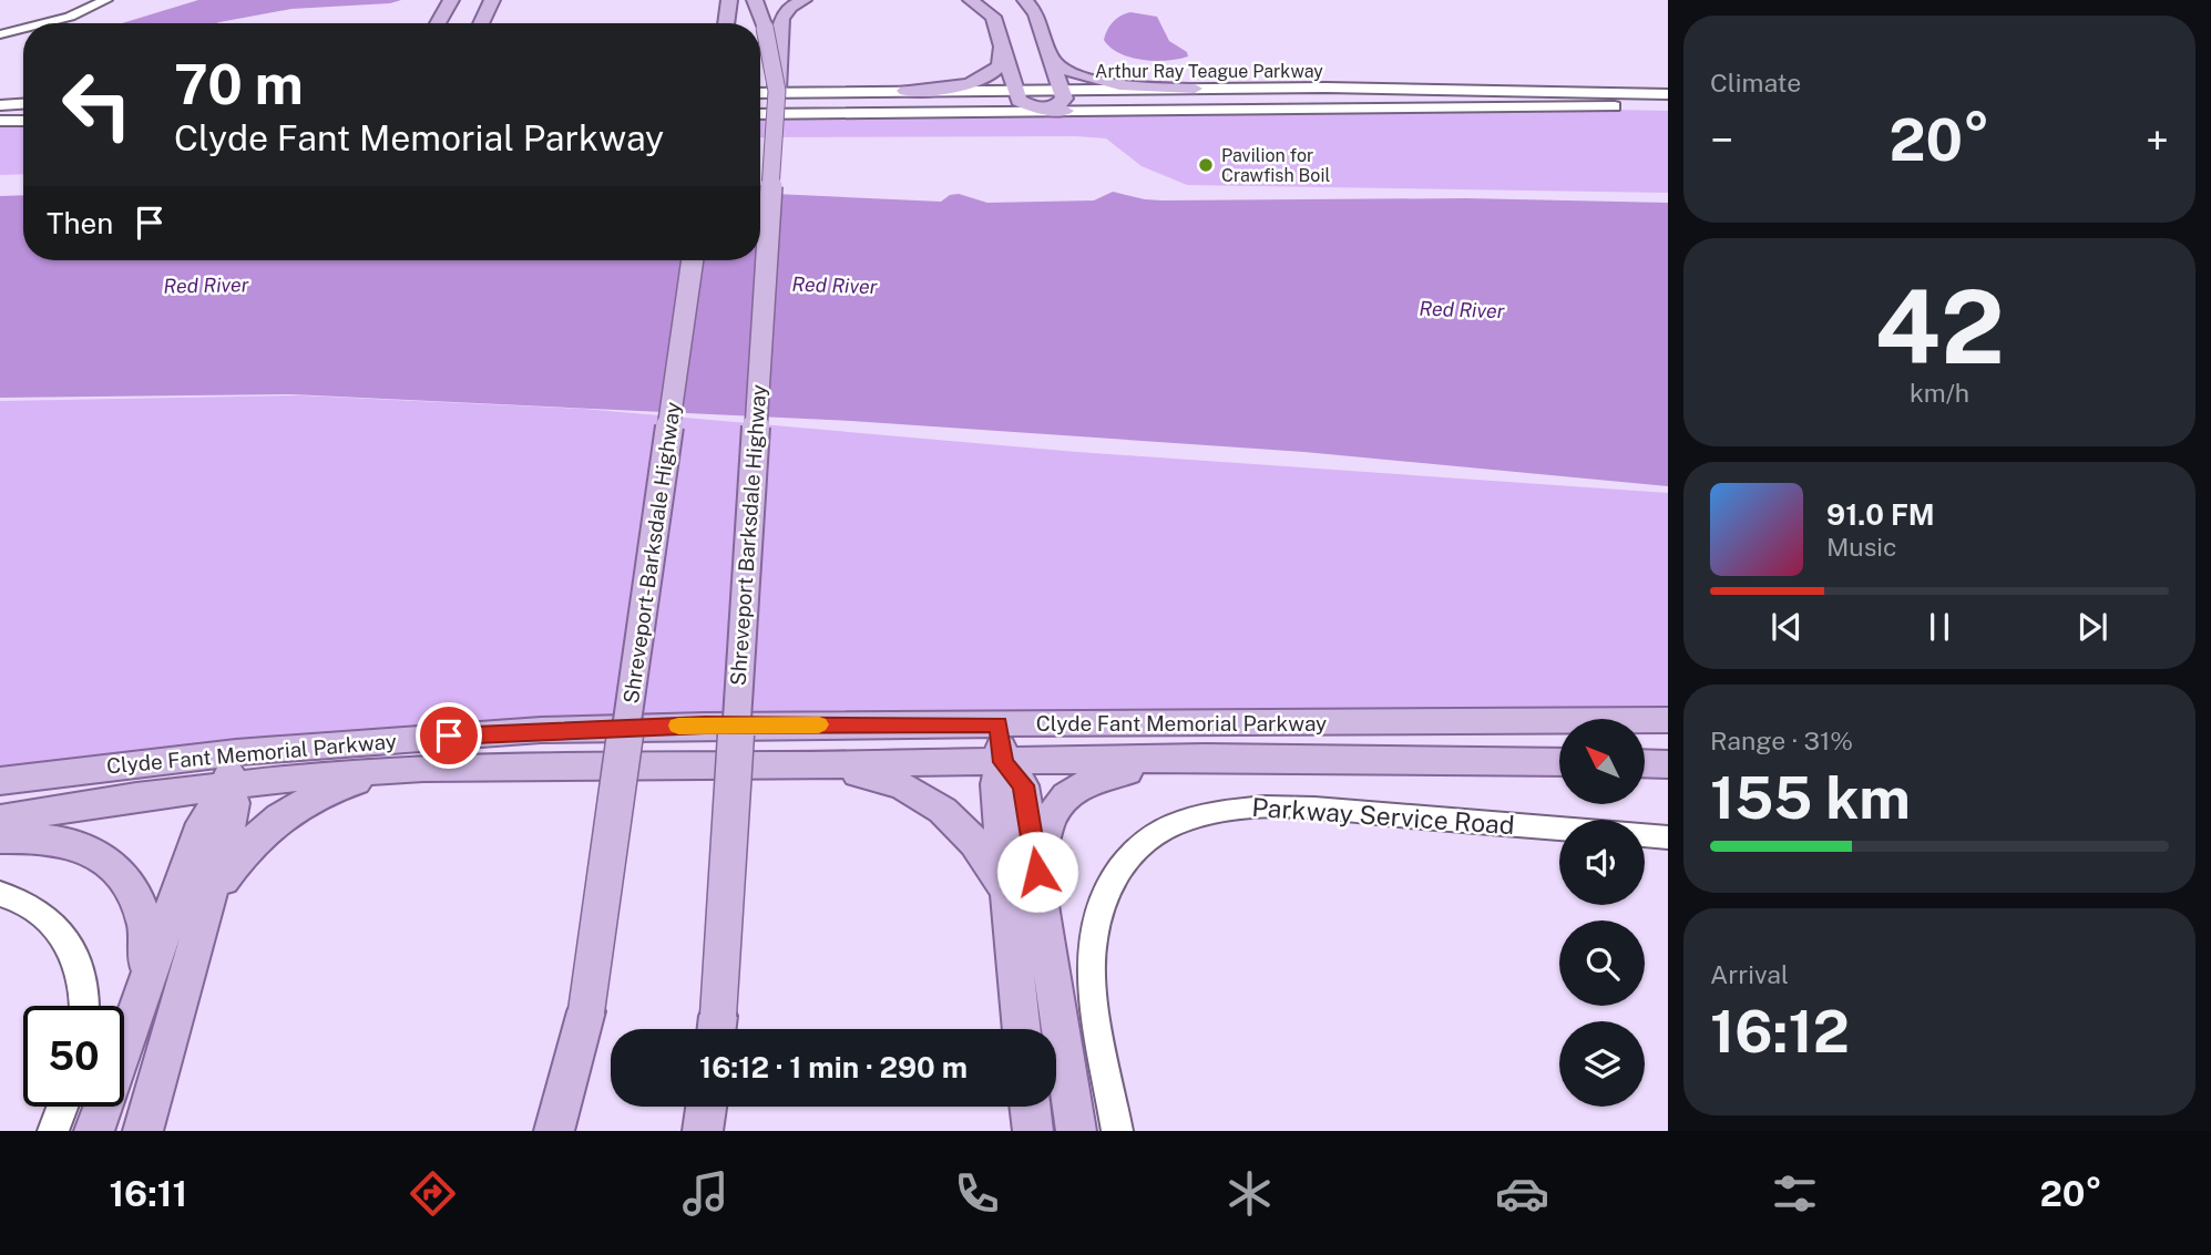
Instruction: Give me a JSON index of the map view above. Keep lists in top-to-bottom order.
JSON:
{
  "streets": {
    "main road": ["Shreveport Barksdale Highway", "Shreveport-Barksdale Highway", "Clyde Fant Memorial Parkway"],
    "street": ["Arthur Ray Teague Parkway", "Parkway Service Road"]
  },
  "crossings": [
    ["Arthur Ray Teague Parkway", "Shreveport Barksdale Highway"]
  ],
  "water": ["Red River"],
  "places": ["Pavilion for Crawfish Boil"],
  "north": "top left",
  "page": {
    "tile": [
      "Climate",
      ["42", "km/h"],
      ["Range · 31%", "155 km"],
      ["Arrival", "16:12"]
    ],
    "turn": ["70 m", "Clyde Fant Memorial Parkway"],
    "heat": ["−", "20°", "+"],
    "then": "Then",
    "song": ["91.0 FM", "Music"],
    "limit": "50",
    "trip": "16:12 · 1 min · 290 m",
    "tabs": ["16:11", "20°"]
  }
}
